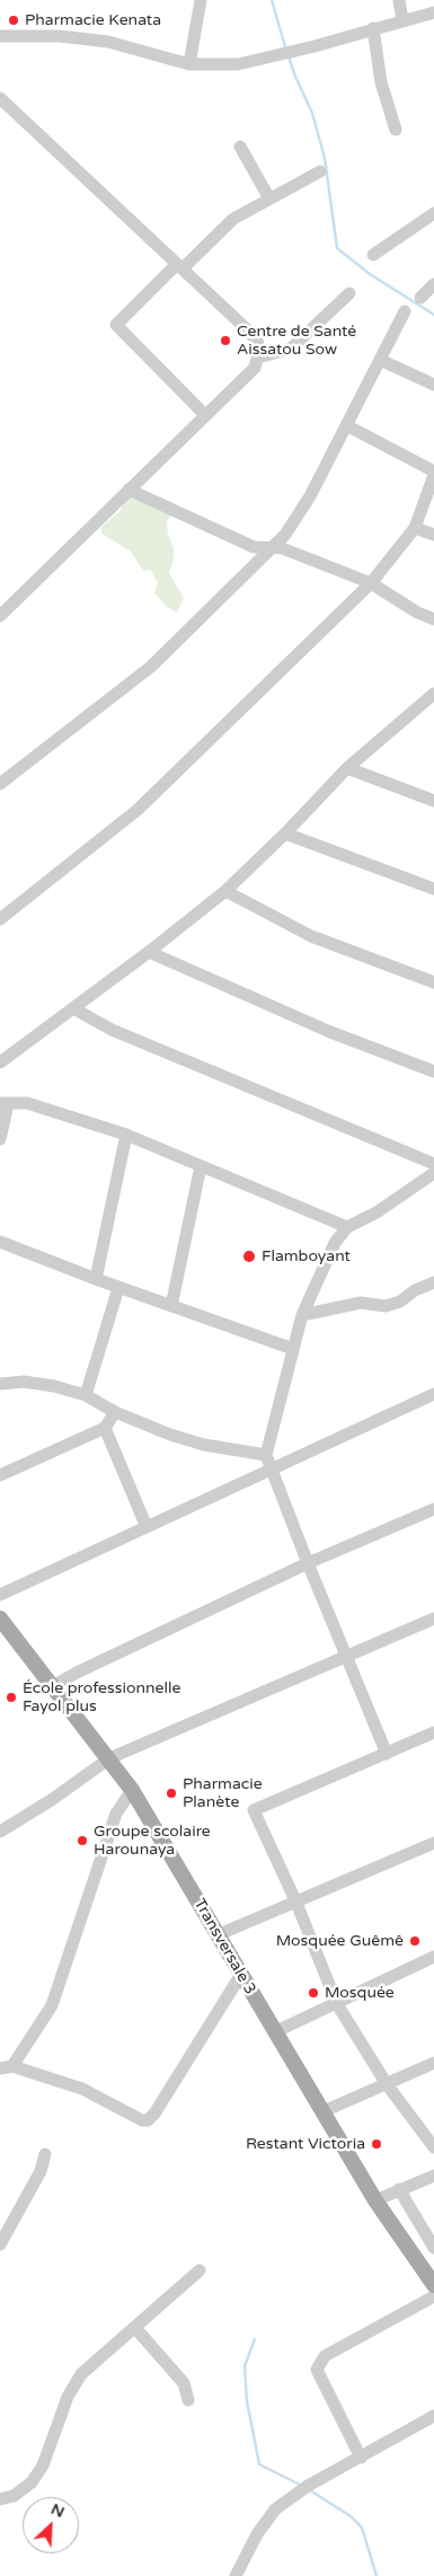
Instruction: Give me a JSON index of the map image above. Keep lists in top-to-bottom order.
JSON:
{
  "streets": {
    "main road": ["Transversale 3"]
  },
  "places": [
    "Pharmacie Kenata",
    "Centre de Santé Aissatou Sow",
    "Flamboyant",
    "École professionnelle Fayol plus",
    "Pharmacie Planète",
    "Groupe scolaire Harounaya",
    "Mosquée Guêmê",
    "Mosquée",
    "Restant Victoria"
  ],
  "north": "top right"
}
